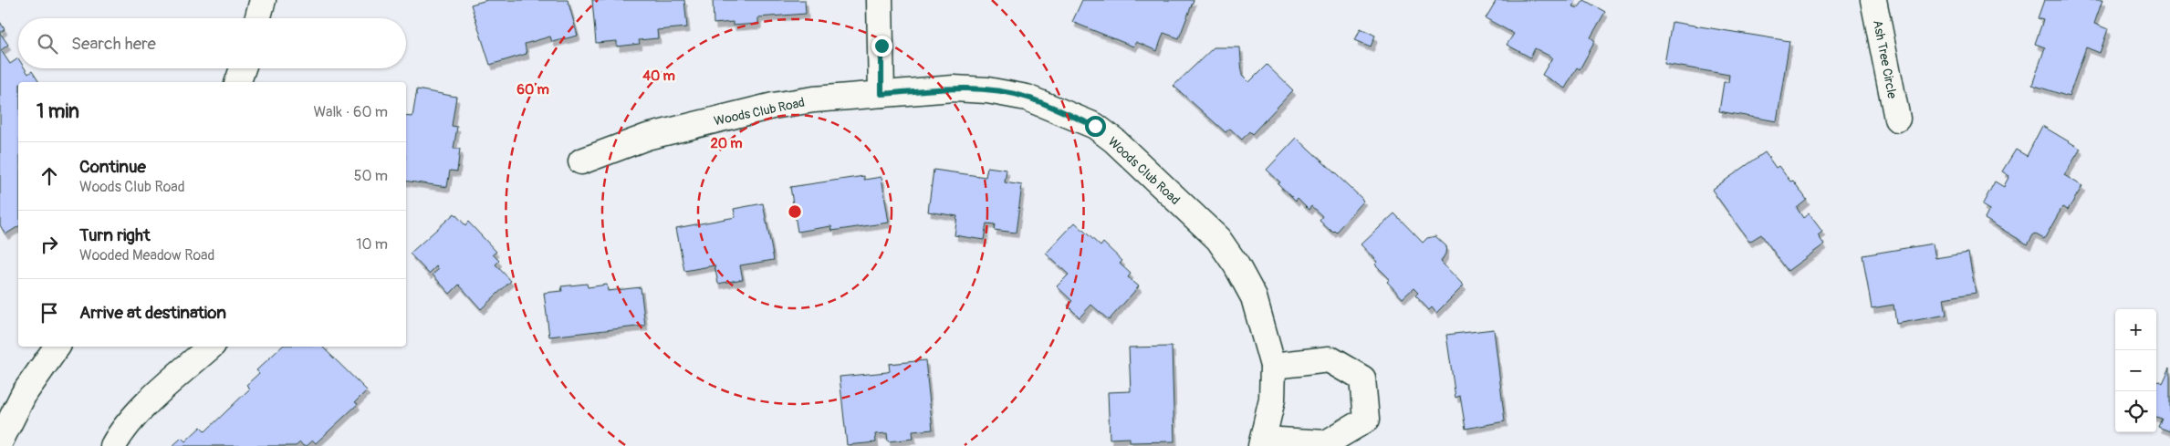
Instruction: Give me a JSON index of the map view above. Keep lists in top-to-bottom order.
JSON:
{
  "streets": {
    "street": ["Ash Tree Circle", "Woods Club Road"]
  },
  "page": {
    "search": "Search here",
    "heading": ["1 min", "Walk · 60 m"],
    "list": [
      ["Continue", "Woods Club Road", "50 m"],
      ["Turn right", "Wooded Meadow Road", "10 m"],
      "Arrive at destination"
    ],
    "map_buttons": ["+", "−"]
  },
  "rings": ["40 m", "60 m", "20 m"]
}
